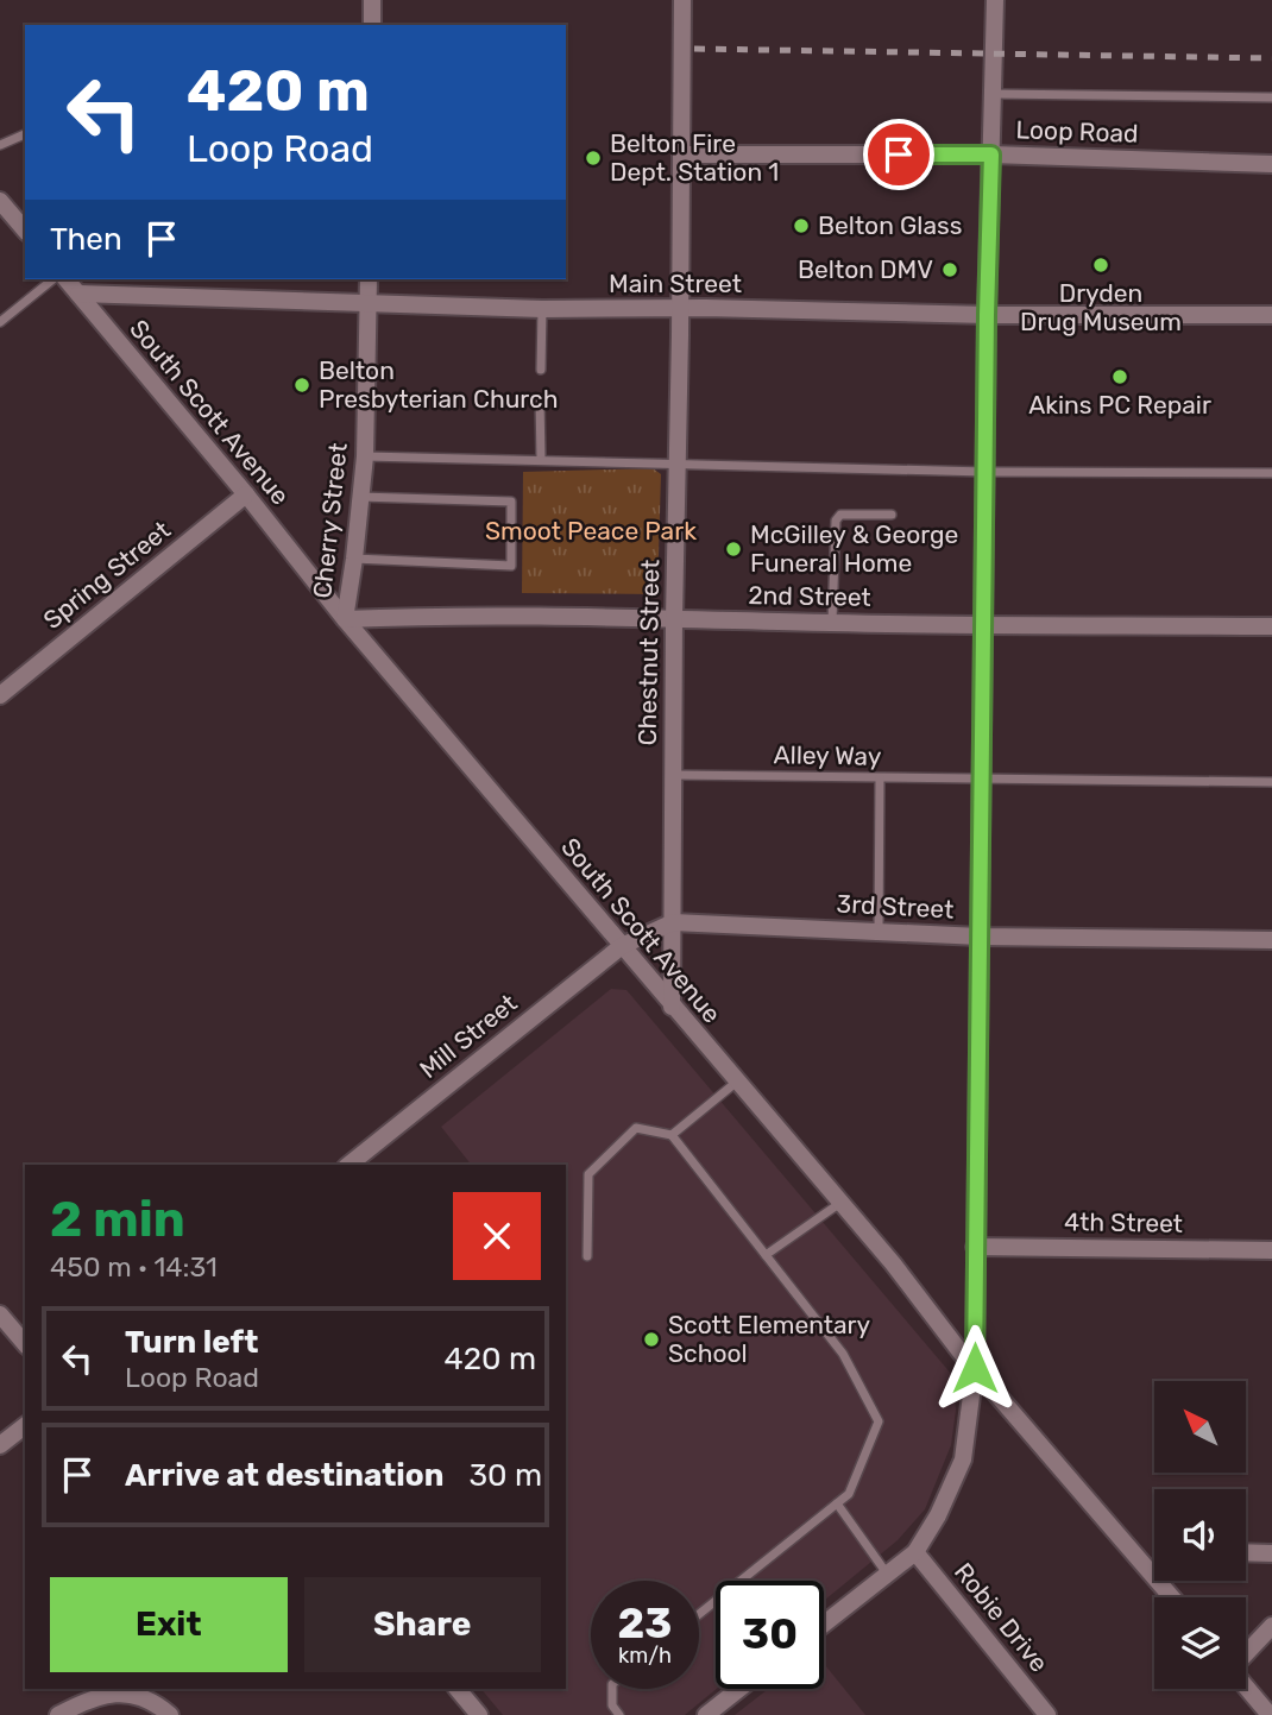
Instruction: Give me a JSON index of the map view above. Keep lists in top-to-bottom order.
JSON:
{
  "streets": {
    "street": [
      "Loop Road",
      "Main Street",
      "South Scott Avenue",
      "Cherry Street",
      "Spring Street",
      "2nd Street",
      "Chestnut Street",
      "3rd Street",
      "Mill Street",
      "4th Street",
      "Robie Drive"
    ],
    "lane": ["Alley Way"]
  },
  "crossings": [
    ["Loop Road", "Chestnut Street"],
    ["Main Street", "South Scott Avenue"],
    ["Main Street", "Cherry Street"],
    ["Main Street", "Chestnut Street"],
    ["South Scott Avenue", "Cherry Street"],
    ["South Scott Avenue", "Spring Street"],
    ["South Scott Avenue", "2nd Street"],
    ["South Scott Avenue", "Chestnut Street"],
    ["South Scott Avenue", "3rd Street"],
    ["South Scott Avenue", "Mill Street"],
    ["Cherry Street", "2nd Street"],
    ["2nd Street", "Chestnut Street"],
    ["Chestnut Street", "Alley Way"],
    ["Chestnut Street", "3rd Street"],
    ["3rd Street", "Mill Street"]
  ],
  "parks": ["Smoot Peace Park"],
  "places": [
    "Belton Fire Dept. Station 1",
    "Belton Glass",
    "Dryden Drug Museum",
    "Belton DMV",
    "Akins PC Repair",
    "Belton Presbyterian Church",
    "McGilley & George Funeral Home",
    "Scott Elementary School"
  ],
  "north": "top left",
  "page": {
    "turn": ["420 m", "Loop Road"],
    "then": "Then",
    "heading": ["2 min", "450 m · 14:31"],
    "list": [
      {
        "name": "Turn left",
        "note": "Loop Road",
        "value": "420 m"
      },
      {
        "name": "Arrive at destination",
        "value": "30 m"
      }
    ],
    "buttons": ["Exit", "Share"],
    "speed": "23 km/h",
    "limit": "30"
  }
}
